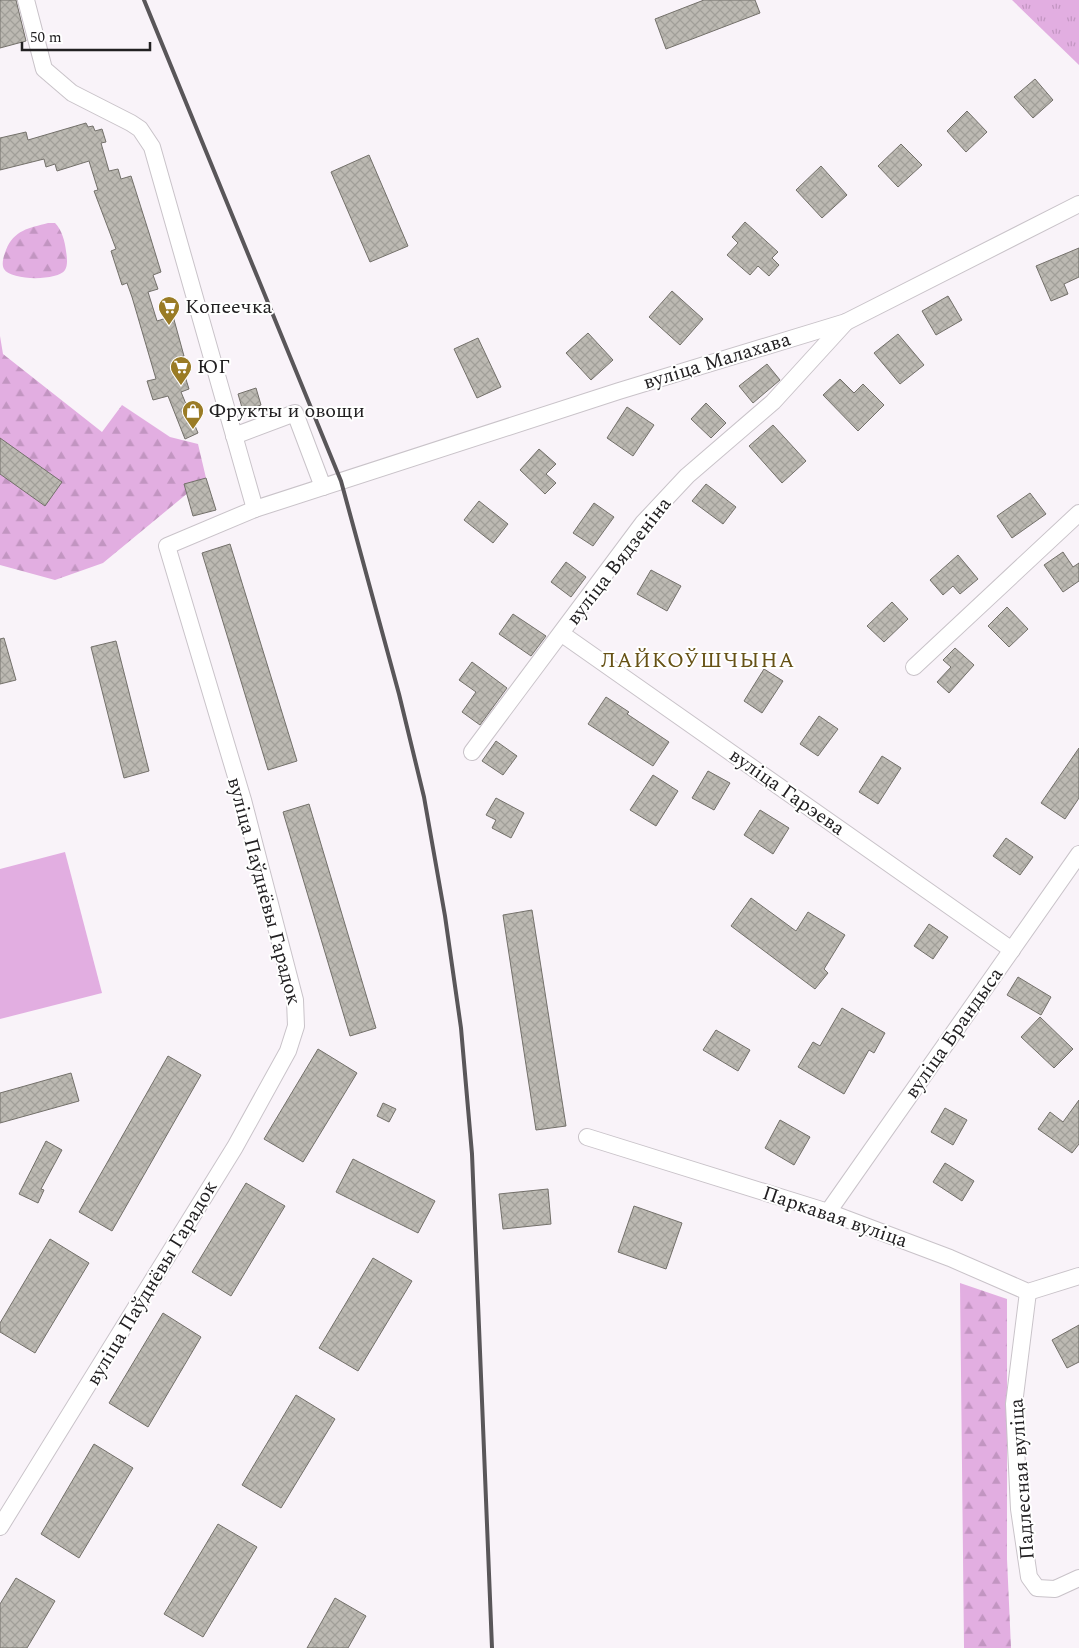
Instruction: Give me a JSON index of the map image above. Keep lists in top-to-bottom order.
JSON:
{
  "streets": {
    "street": [
      "вуліца Малахава",
      "вуліца Вядзеніна",
      "вуліца Гарэева",
      "вуліца Паўднёвы Гарадок",
      "вуліца Брандыса",
      "Паркавая вуліца",
      "Падлесная вуліца"
    ]
  },
  "crossings": [
    ["вуліца Малахава", "вуліца Вядзеніна"],
    ["вуліца Малахава", "вуліца Паўднёвы Гарадок"],
    ["вуліца Вядзеніна", "вуліца Гарэева"],
    ["вуліца Гарэева", "вуліца Брандыса"],
    ["вуліца Брандыса", "Паркавая вуліца"],
    ["Паркавая вуліца", "Падлесная вуліца"]
  ],
  "districts": ["ЛАЙКОЎШЧЫНА"],
  "places": {
    "supermarket": ["Копеечка", "ЮГ"],
    "shop": ["Фрукты и овощи"]
  },
  "scale_bar": "50 m"
}
